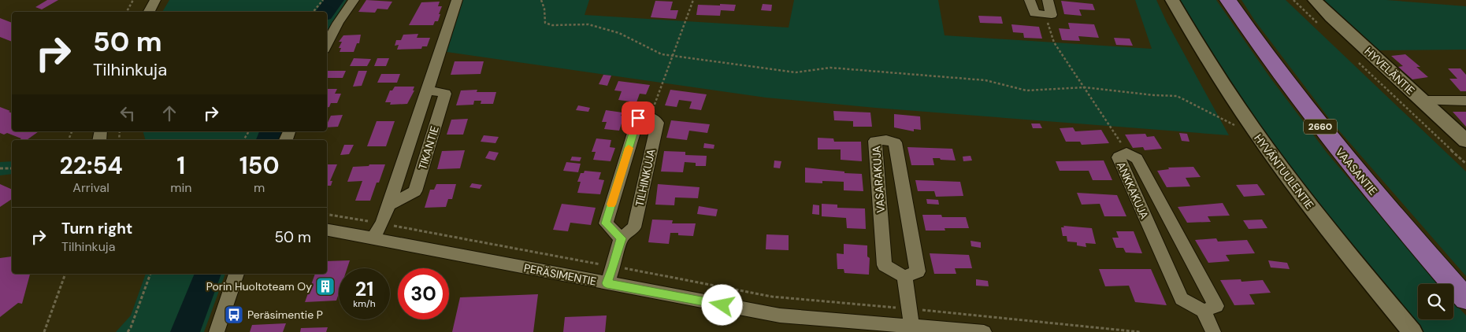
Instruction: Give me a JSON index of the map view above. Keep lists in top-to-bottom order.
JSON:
{
  "streets": {
    "main road": ["2660", "VAASANTIE"],
    "street": [
      "HYVELÄNTIE",
      "TIKANTIE",
      "HYVÄNTUULENTIE",
      "TILHINKUJA",
      "VASARAKUJA",
      "ANKKAKUJA",
      "PERÄSIMENTIE"
    ]
  },
  "crossings": [
    ["TIKANTIE", "PERÄSIMENTIE"]
  ],
  "places": {
    "building": ["Porin Huoltoteam Oy"],
    "bus stop": ["Peräsimentie P"]
  },
  "page": {
    "turn": ["50 m", "Tilhinkuja"],
    "eta": [
      "22:54",
      "Arrival",
      "1",
      "min",
      "150",
      "m"
    ],
    "list": [
      {
        "name": "Turn right",
        "note": "Tilhinkuja",
        "value": "50 m"
      }
    ],
    "speed": "21 km/h",
    "limit": "30"
  }
}
